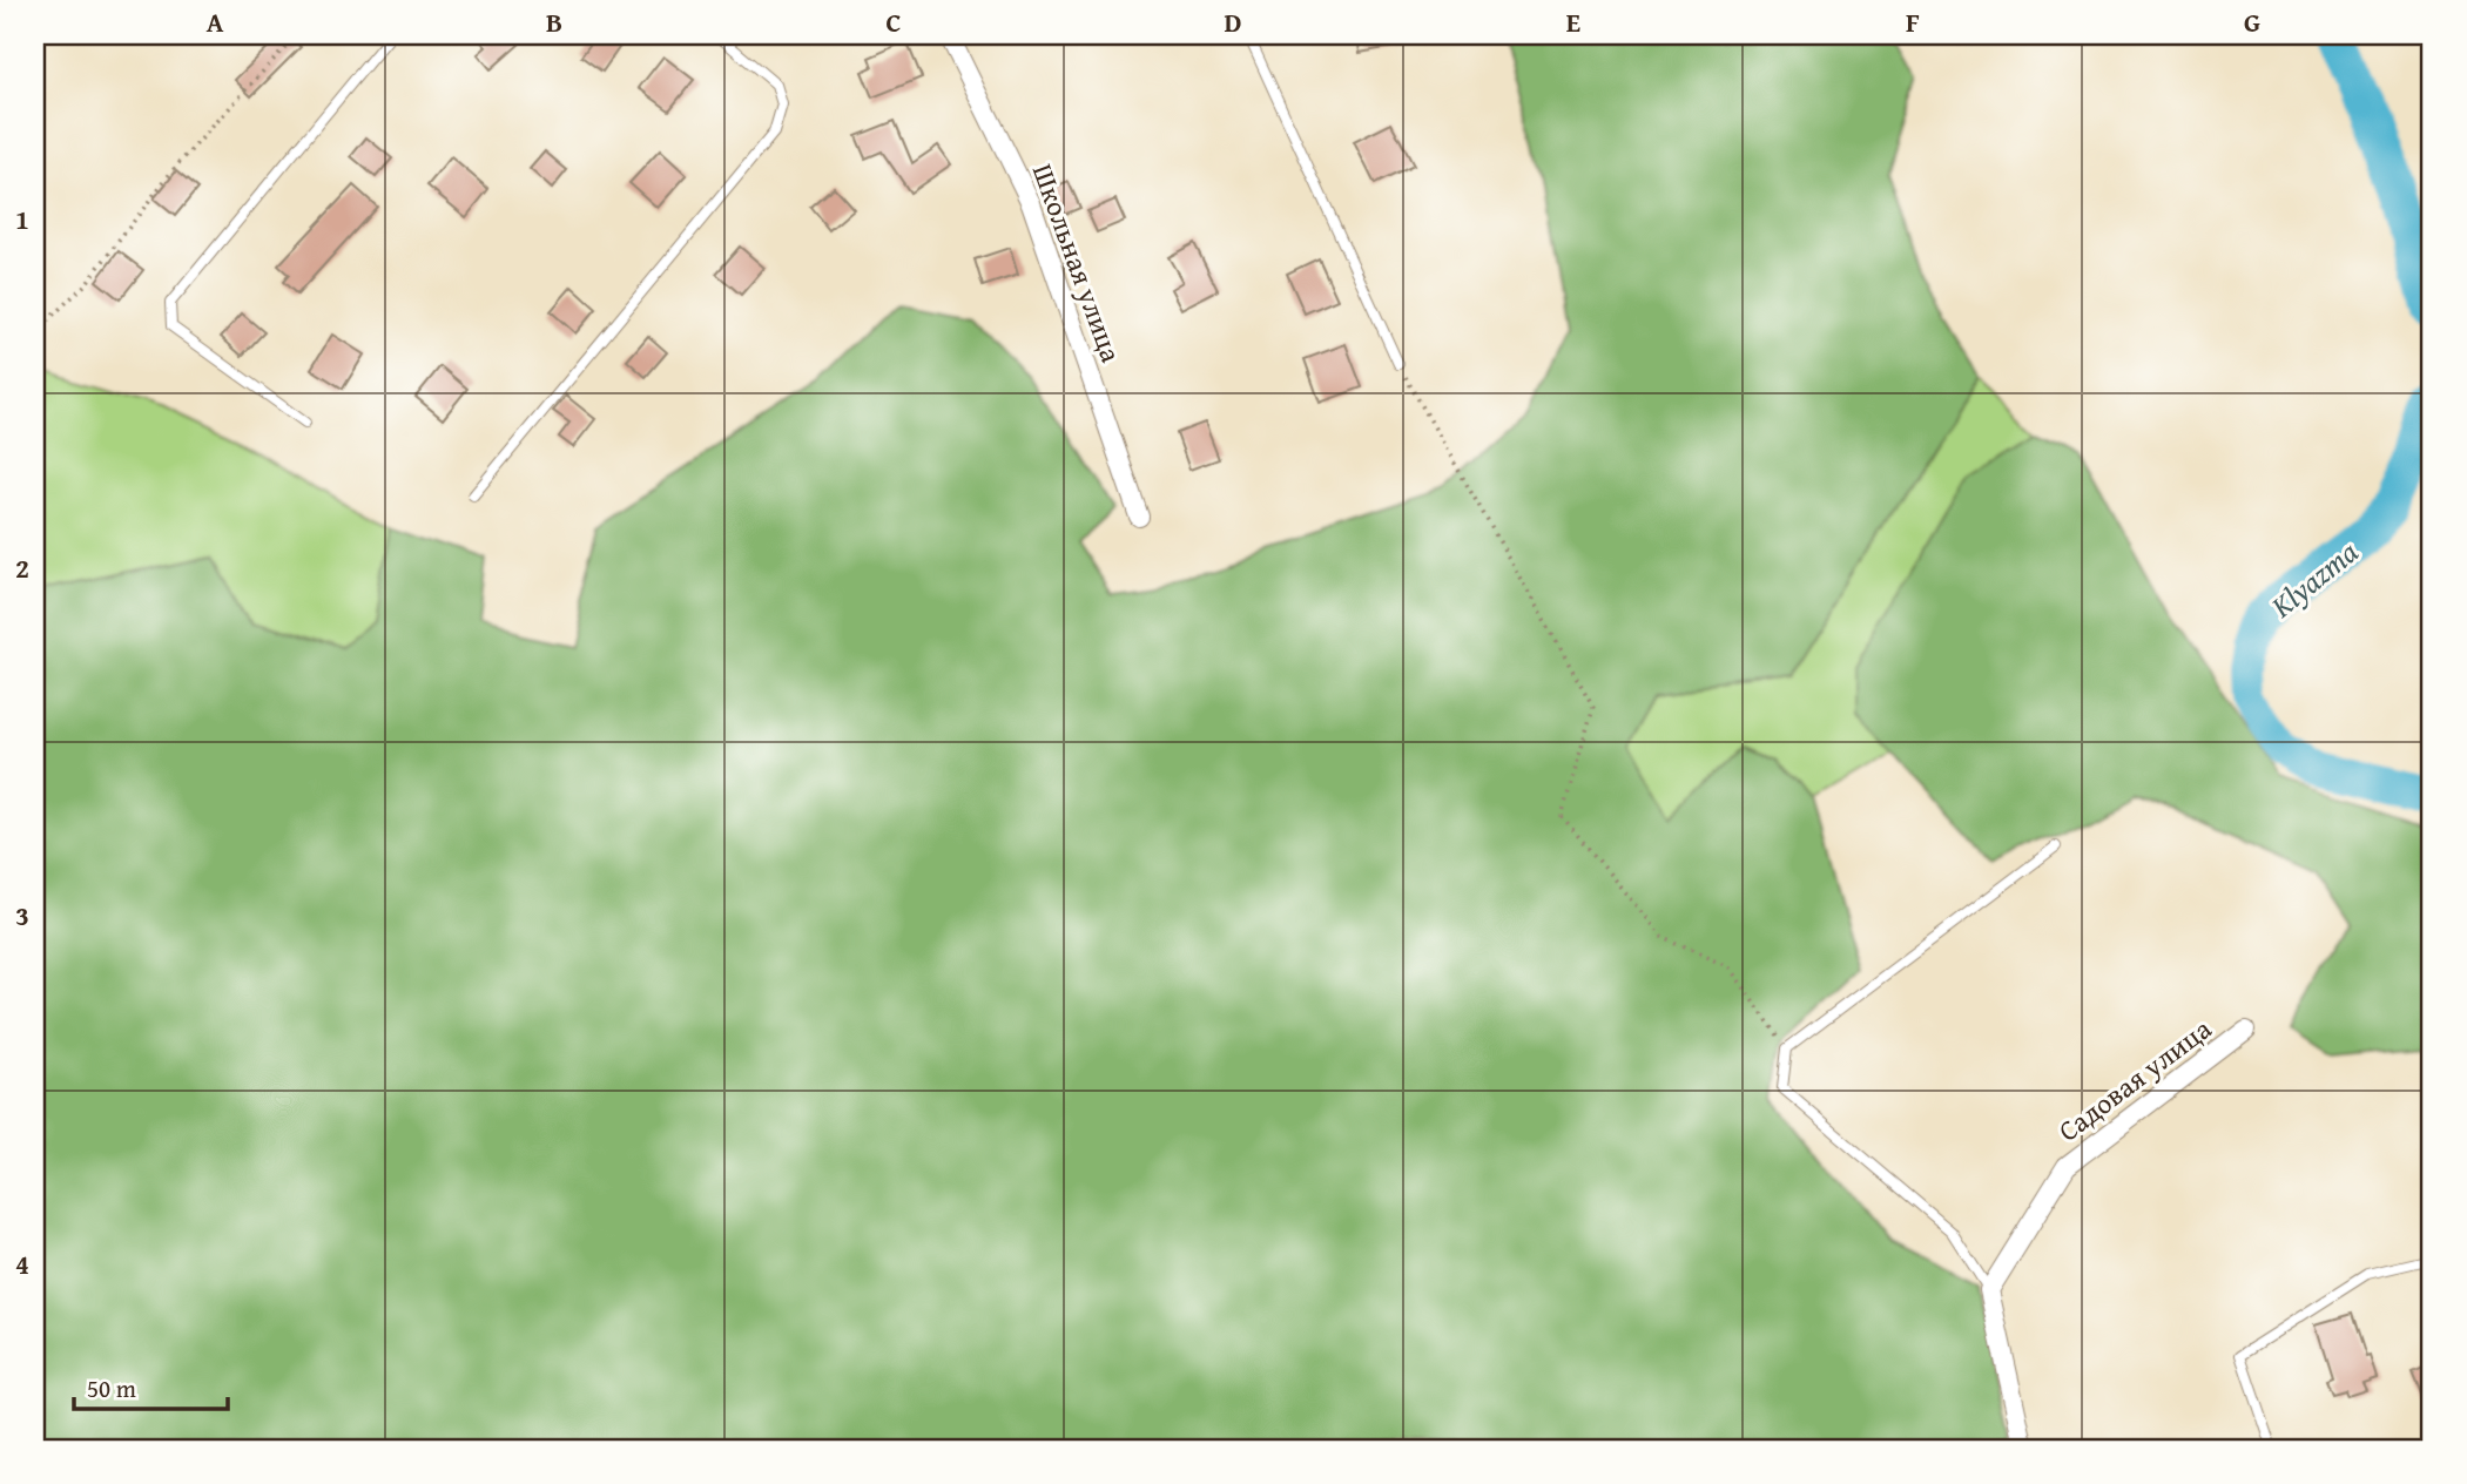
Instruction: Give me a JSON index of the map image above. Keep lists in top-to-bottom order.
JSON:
{
  "streets": {
    "street": ["Школьная улица", "Садовая улица"]
  },
  "water": ["Klyazma"],
  "scale_bar": "50 m",
  "grid": {
    "columns": [
      "A",
      "B",
      "C",
      "D",
      "E",
      "F",
      "G"
    ],
    "rows": [
      "1",
      "2",
      "3",
      "4"
    ]
  }
}
